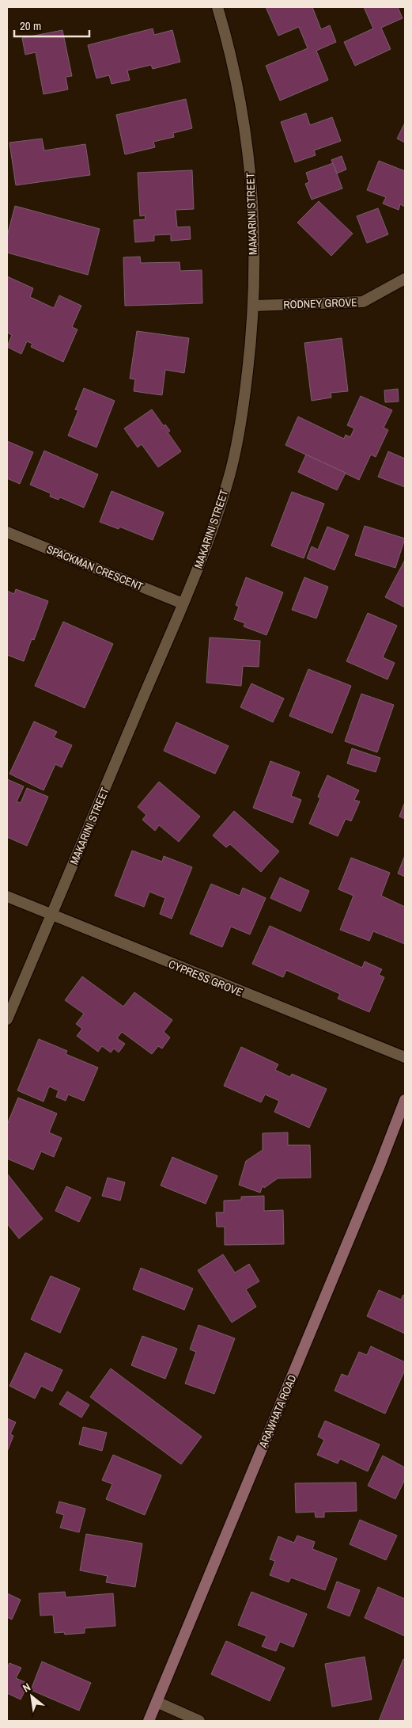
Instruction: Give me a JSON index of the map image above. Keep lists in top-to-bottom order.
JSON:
{
  "streets": {
    "main road": ["ARAWHATA ROAD"],
    "street": [
      "MAKARINI STREET",
      "RODNEY GROVE",
      "SPACKMAN CRESCENT",
      "CYPRESS GROVE"
    ]
  },
  "crossings": [
    ["MAKARINI STREET", "RODNEY GROVE"],
    ["MAKARINI STREET", "SPACKMAN CRESCENT"],
    ["MAKARINI STREET", "CYPRESS GROVE"]
  ],
  "scale_bar": "20 m",
  "north": "top left"
}
